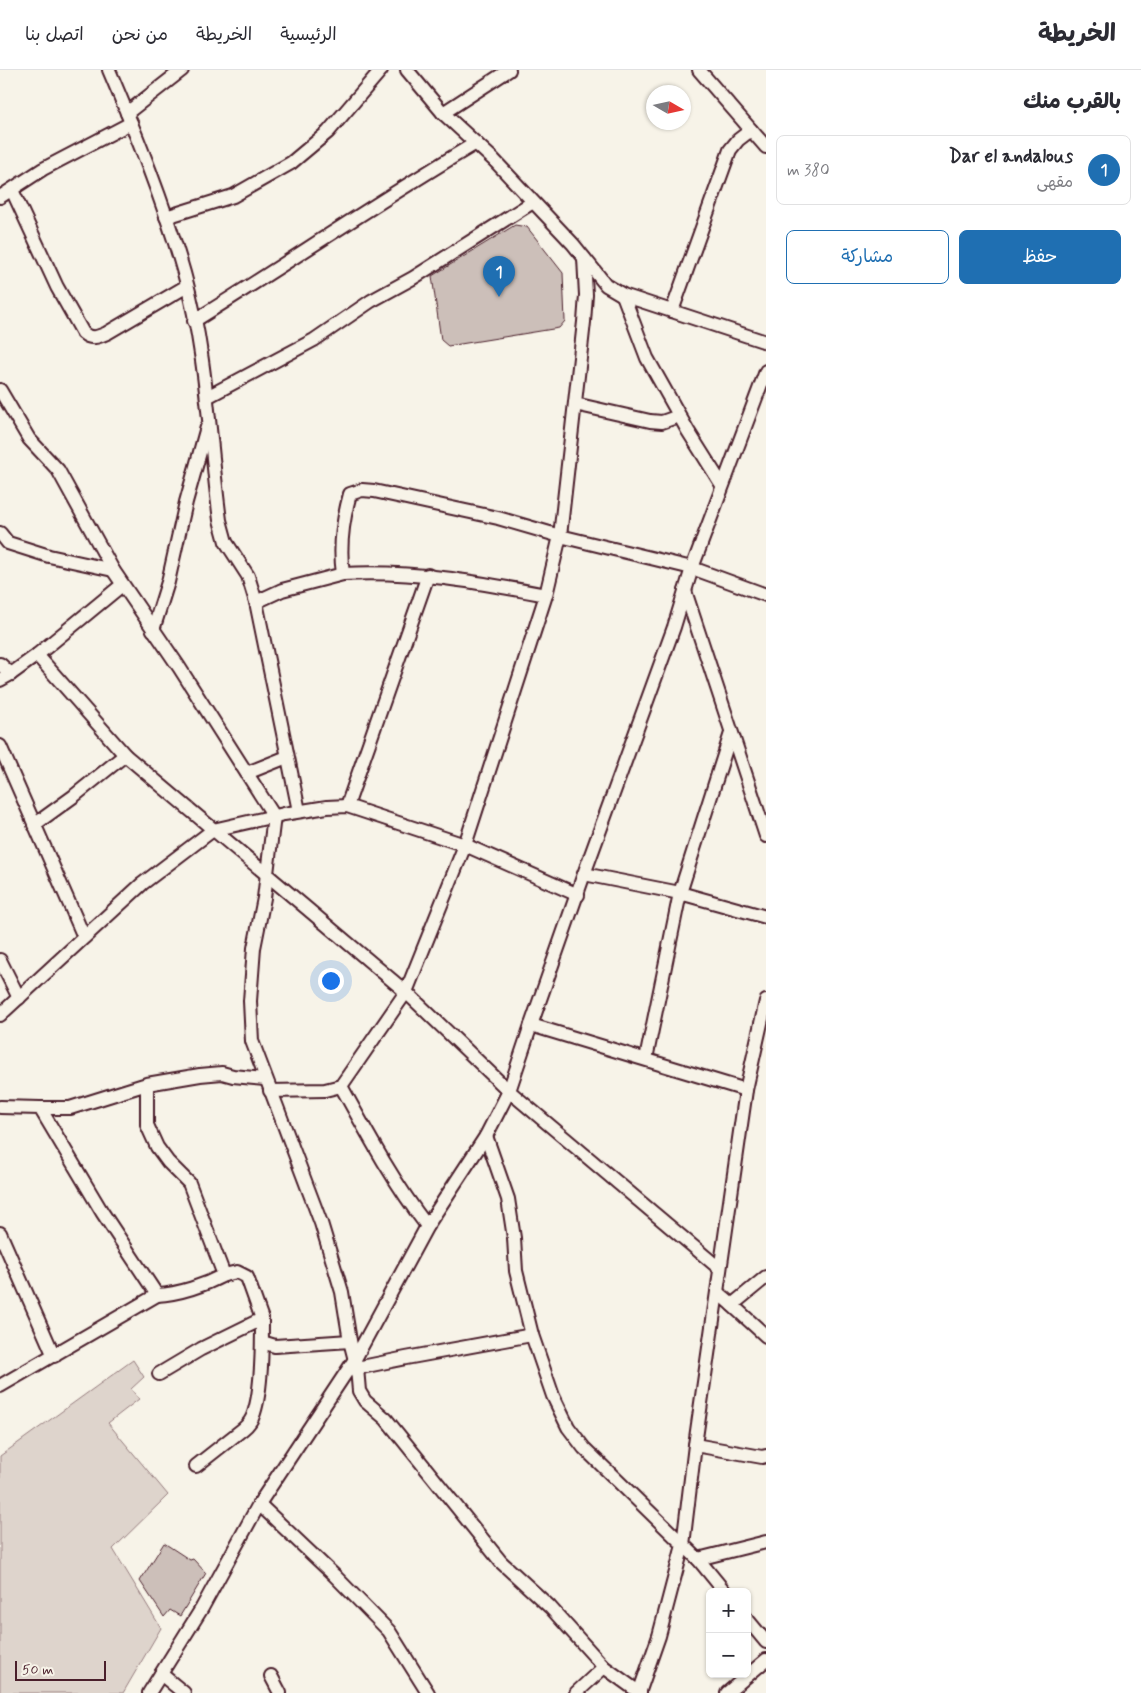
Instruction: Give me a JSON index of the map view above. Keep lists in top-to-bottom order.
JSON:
{
  "scale_bar": "50 m",
  "north": "right",
  "page": {
    "header": "الخريطة",
    "nav": [
      "الرئيسية",
      "الخريطة",
      "من نحن",
      "اتصل بنا"
    ],
    "heading": "بالقرب منك",
    "list": [
      {
        "mark": "1",
        "name": "Dar el andalous",
        "note": "مقهى",
        "value": "380 m"
      }
    ],
    "buttons": ["حفظ", "مشاركة"],
    "pins": "1",
    "map_buttons": ["+", "−"],
    "scale": "50 m"
  }
}
